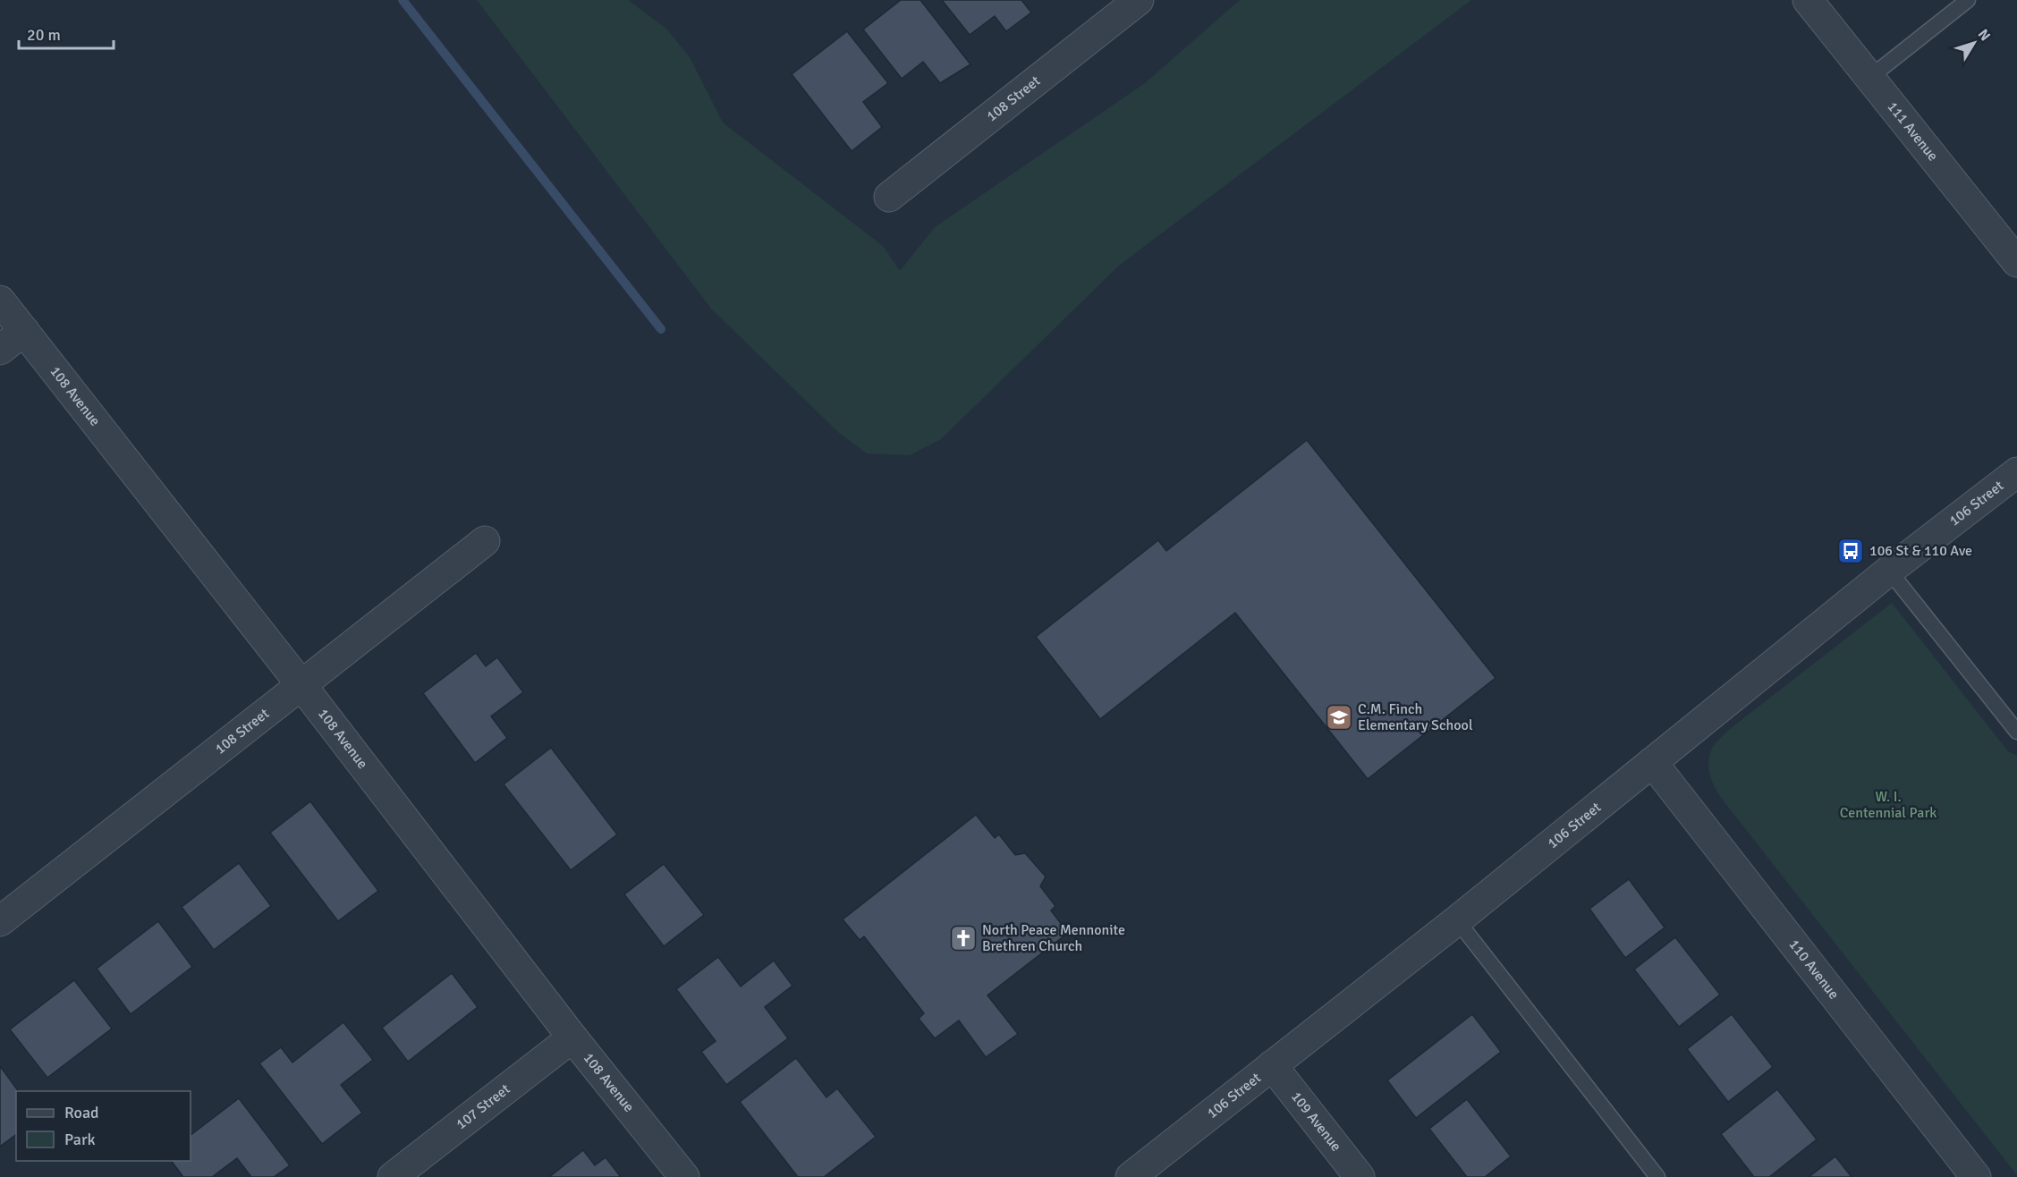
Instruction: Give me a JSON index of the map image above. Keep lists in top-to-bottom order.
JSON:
{
  "streets": {
    "street": [
      "108 Street",
      "111 Avenue",
      "108 Avenue",
      "106 Street",
      "110 Avenue",
      "107 Street",
      "109 Avenue"
    ]
  },
  "crossings": [
    ["108 Street", "108 Avenue"],
    ["108 Avenue", "107 Street"],
    ["106 Street", "110 Avenue"],
    ["106 Street", "109 Avenue"]
  ],
  "parks": ["W. I. Centennial Park"],
  "places": {
    "bus stop": ["106 St & 110 Ave"],
    "school or university": ["C.M. Finch Elementary School"],
    "church": ["North Peace Mennonite Brethren Church"]
  },
  "legend": ["Road", "Park"],
  "scale_bar": "20 m",
  "north": "top right"
}
